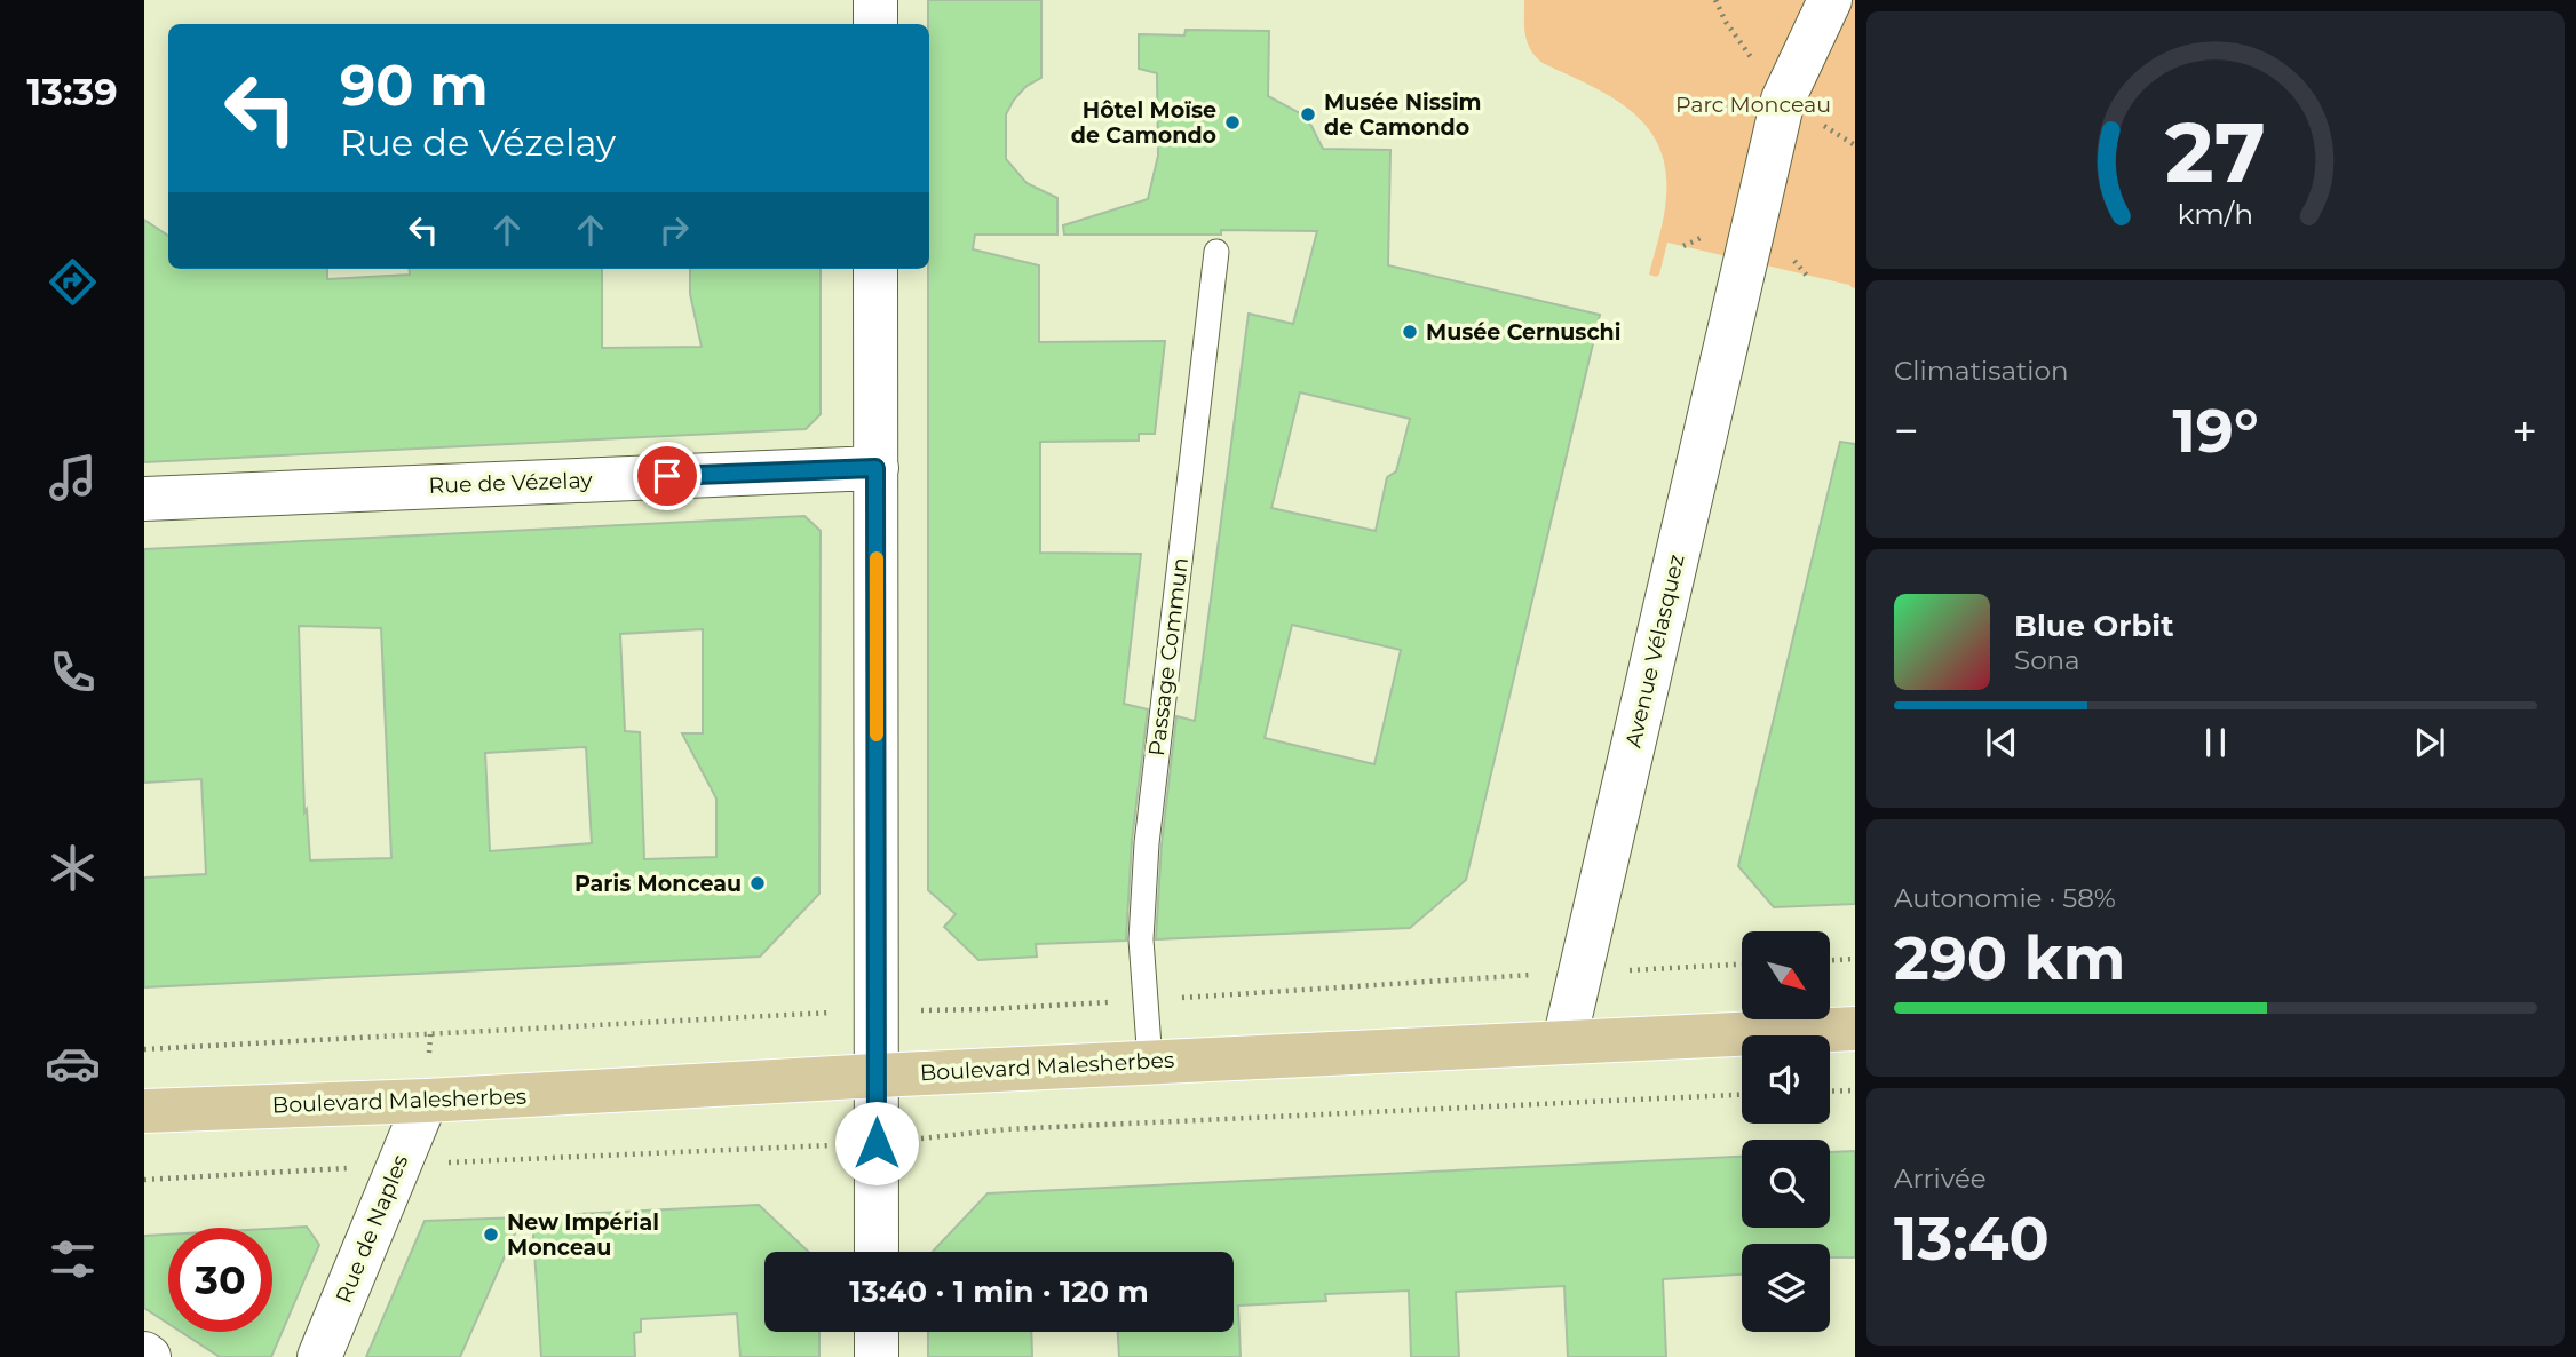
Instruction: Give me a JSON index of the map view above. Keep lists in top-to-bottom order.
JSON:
{
  "streets": {
    "main road": ["Boulevard Malesherbes"],
    "street": ["Rue de Vézelay", "Avenue Vélasquez", "Rue de Naples"],
    "lane": ["Passage Commun"]
  },
  "crossings": [
    ["Avenue Vélasquez", "Boulevard Malesherbes"],
    ["Passage Commun", "Boulevard Malesherbes"],
    ["Boulevard Malesherbes", "Rue de Naples"]
  ],
  "parks": ["Parc Monceau"],
  "places": [
    "Musée Nissim de Camondo",
    "Hôtel Moïse de Camondo",
    "Musée Cernuschi",
    "Paris Monceau",
    "New Impérial Monceau"
  ],
  "north": "bottom right",
  "page": {
    "tabs": "13:39",
    "turn": ["90 m", "Rue de Vézelay"],
    "tile": [
      "Climatisation",
      ["Autonomie · 58%", "290 km"],
      ["Arrivée", "13:40"]
    ],
    "heat": ["−", "19°", "+"],
    "song": ["Blue Orbit", "Sona"],
    "limit": "30",
    "trip": "13:40 · 1 min · 120 m",
    "gauge": ["27", "km/h"]
  }
}
